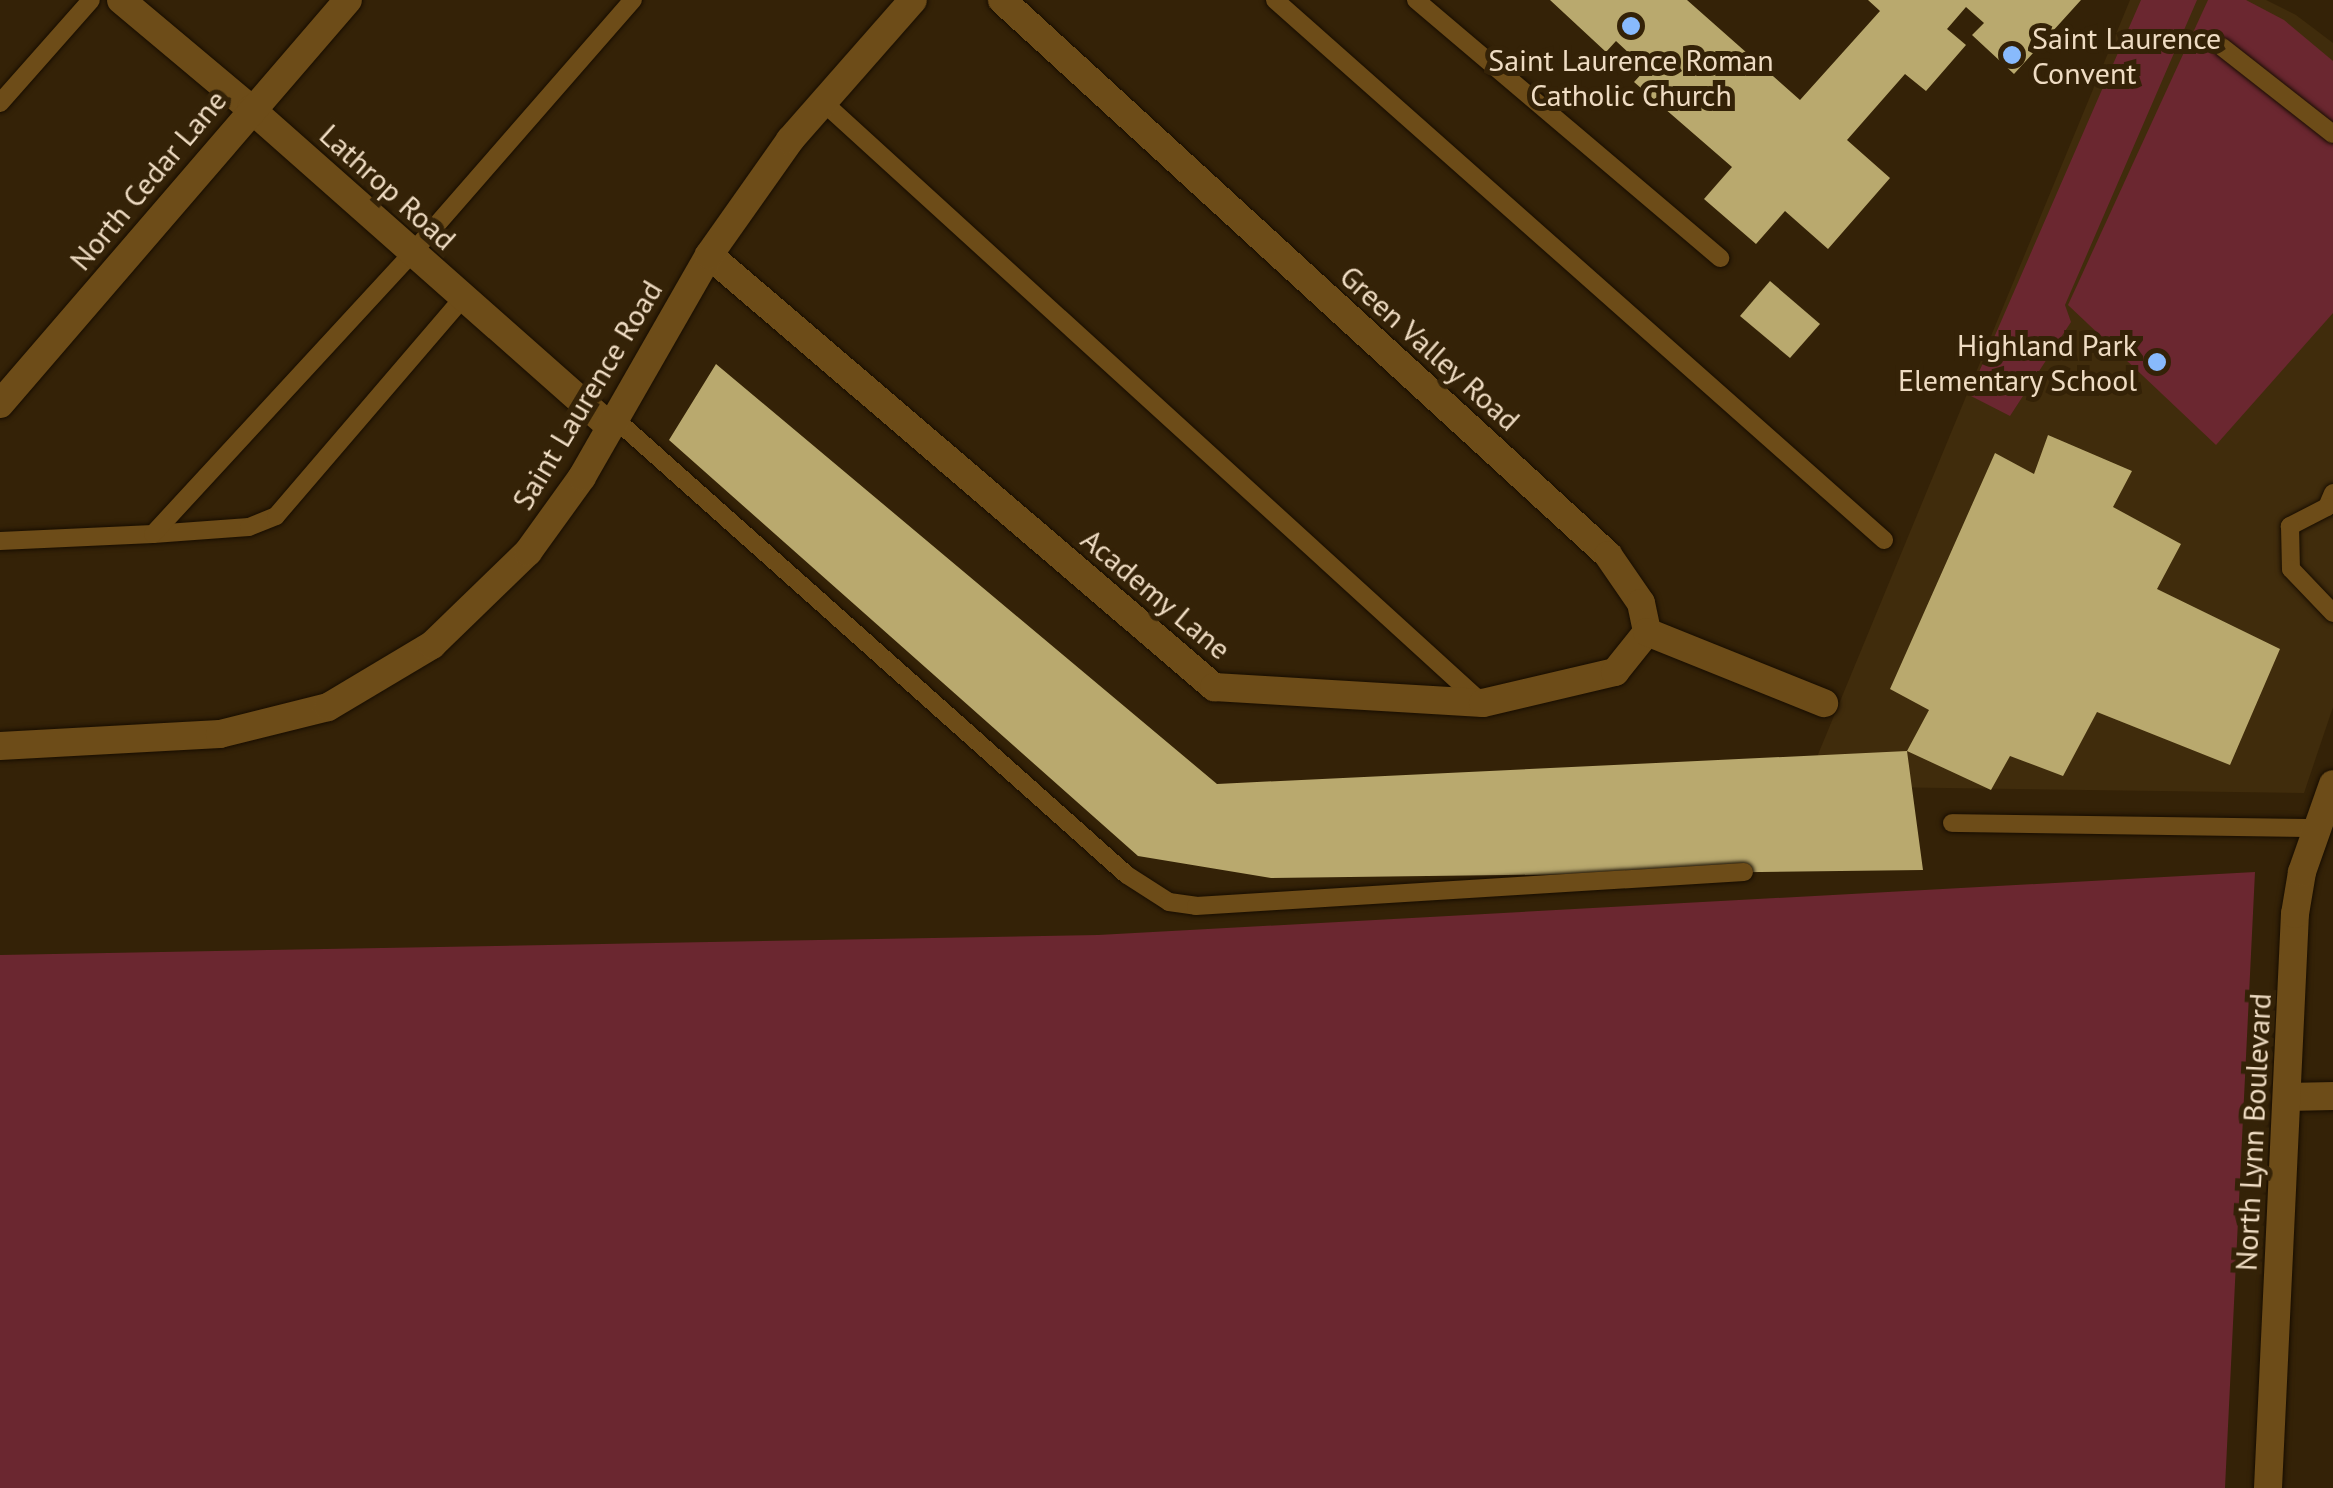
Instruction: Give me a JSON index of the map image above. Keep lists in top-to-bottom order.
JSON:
{
  "streets": {
    "street": [
      "North Cedar Lane",
      "Lathrop Road",
      "Green Valley Road",
      "Saint Laurence Road",
      "Academy Lane",
      "North Lynn Boulevard"
    ]
  },
  "crossings": [
    ["North Cedar Lane", "Lathrop Road"],
    ["Lathrop Road", "Saint Laurence Road"],
    ["Green Valley Road", "Academy Lane"],
    ["Saint Laurence Road", "Academy Lane"]
  ],
  "places": ["Saint Laurence Roman Catholic Church", "Saint Laurence Convent", "Highland Park Elementary School"]
}
